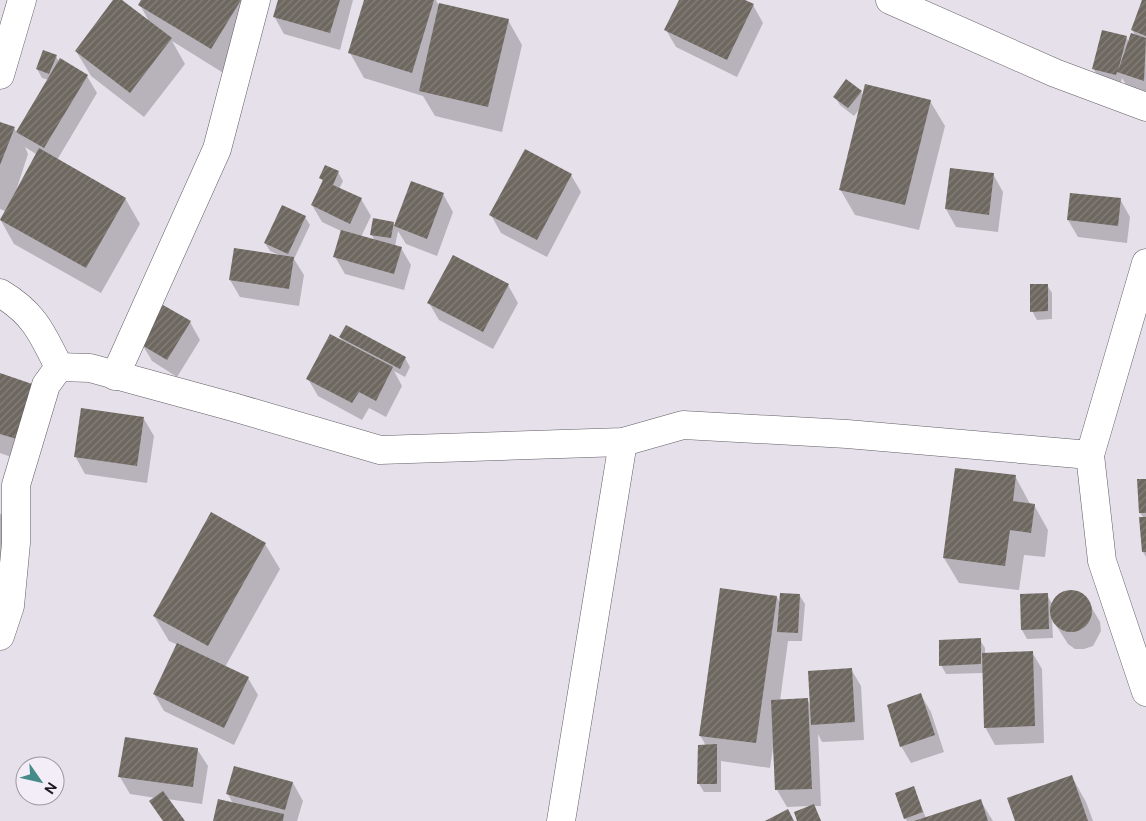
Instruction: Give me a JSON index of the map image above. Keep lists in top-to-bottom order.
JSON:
{
  "north": "bottom right"
}
